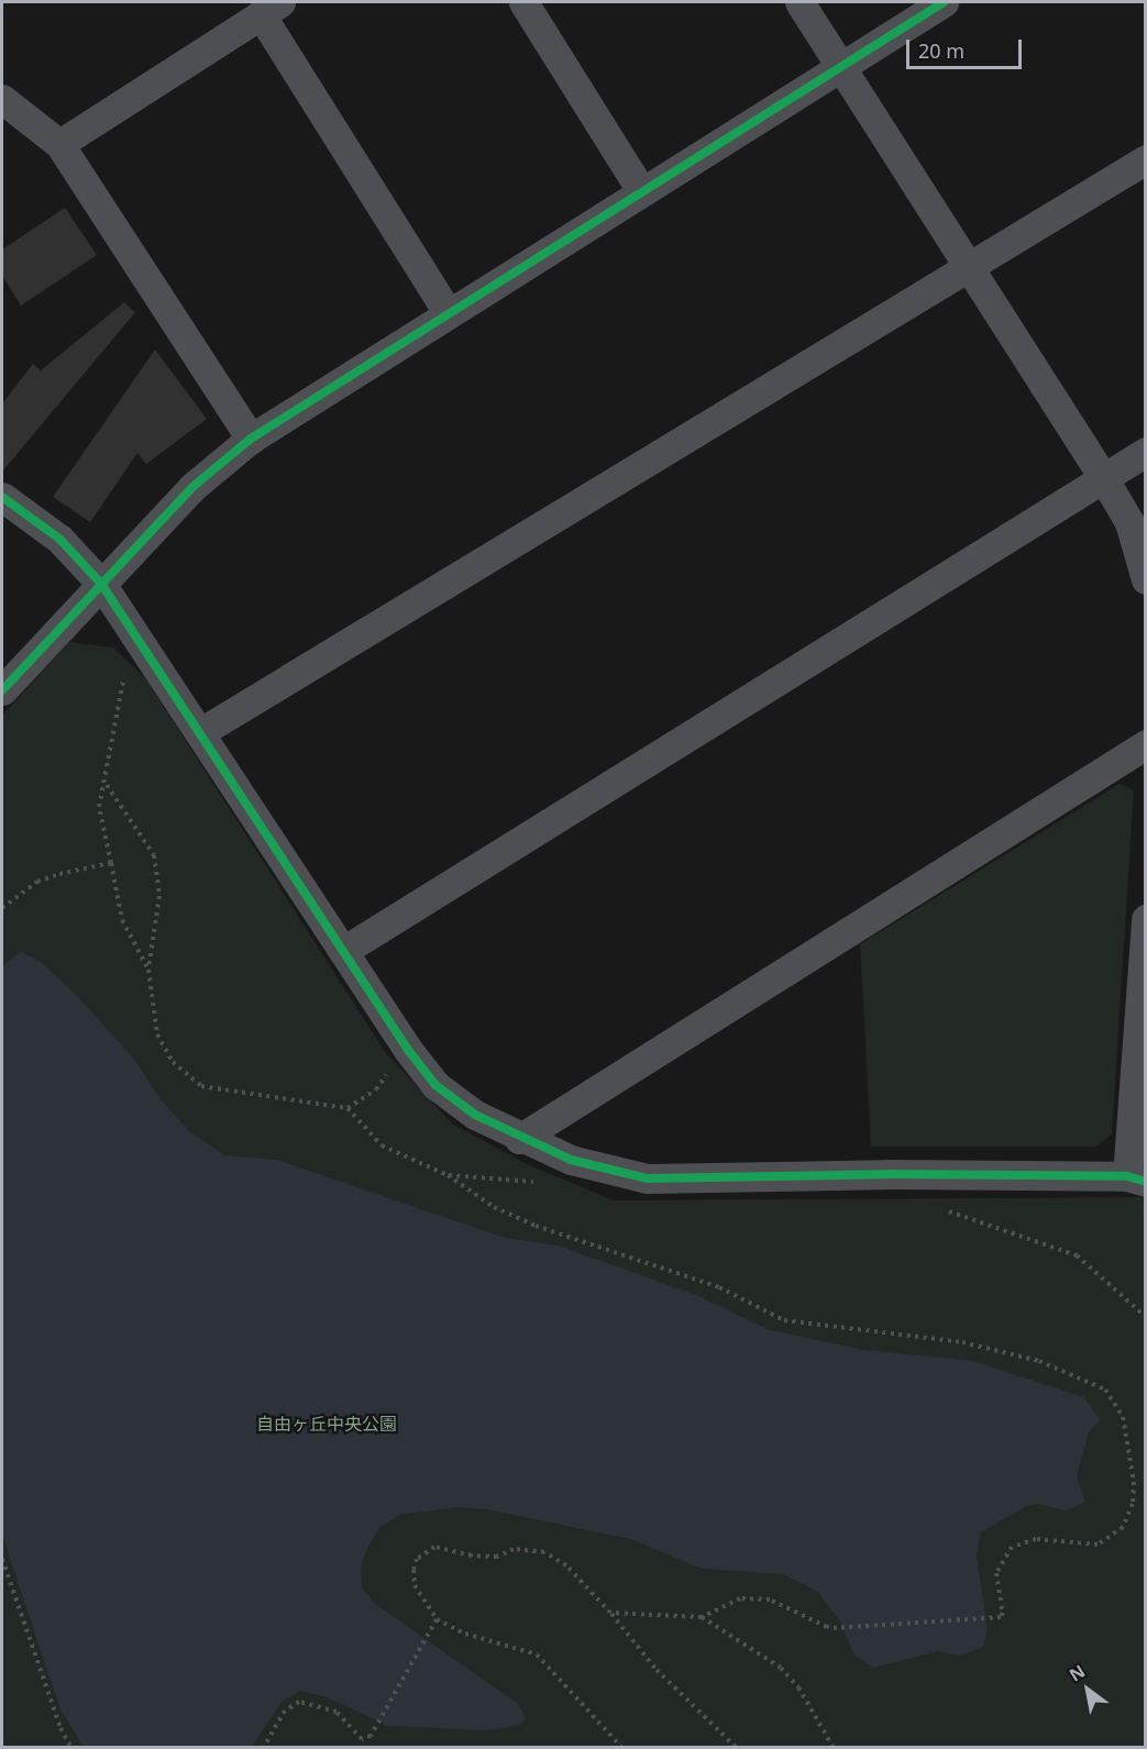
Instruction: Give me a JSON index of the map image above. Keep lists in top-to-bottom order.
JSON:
{
  "parks": ["自由ヶ丘中央公園"],
  "scale_bar": "20 m",
  "north": "top left"
}
